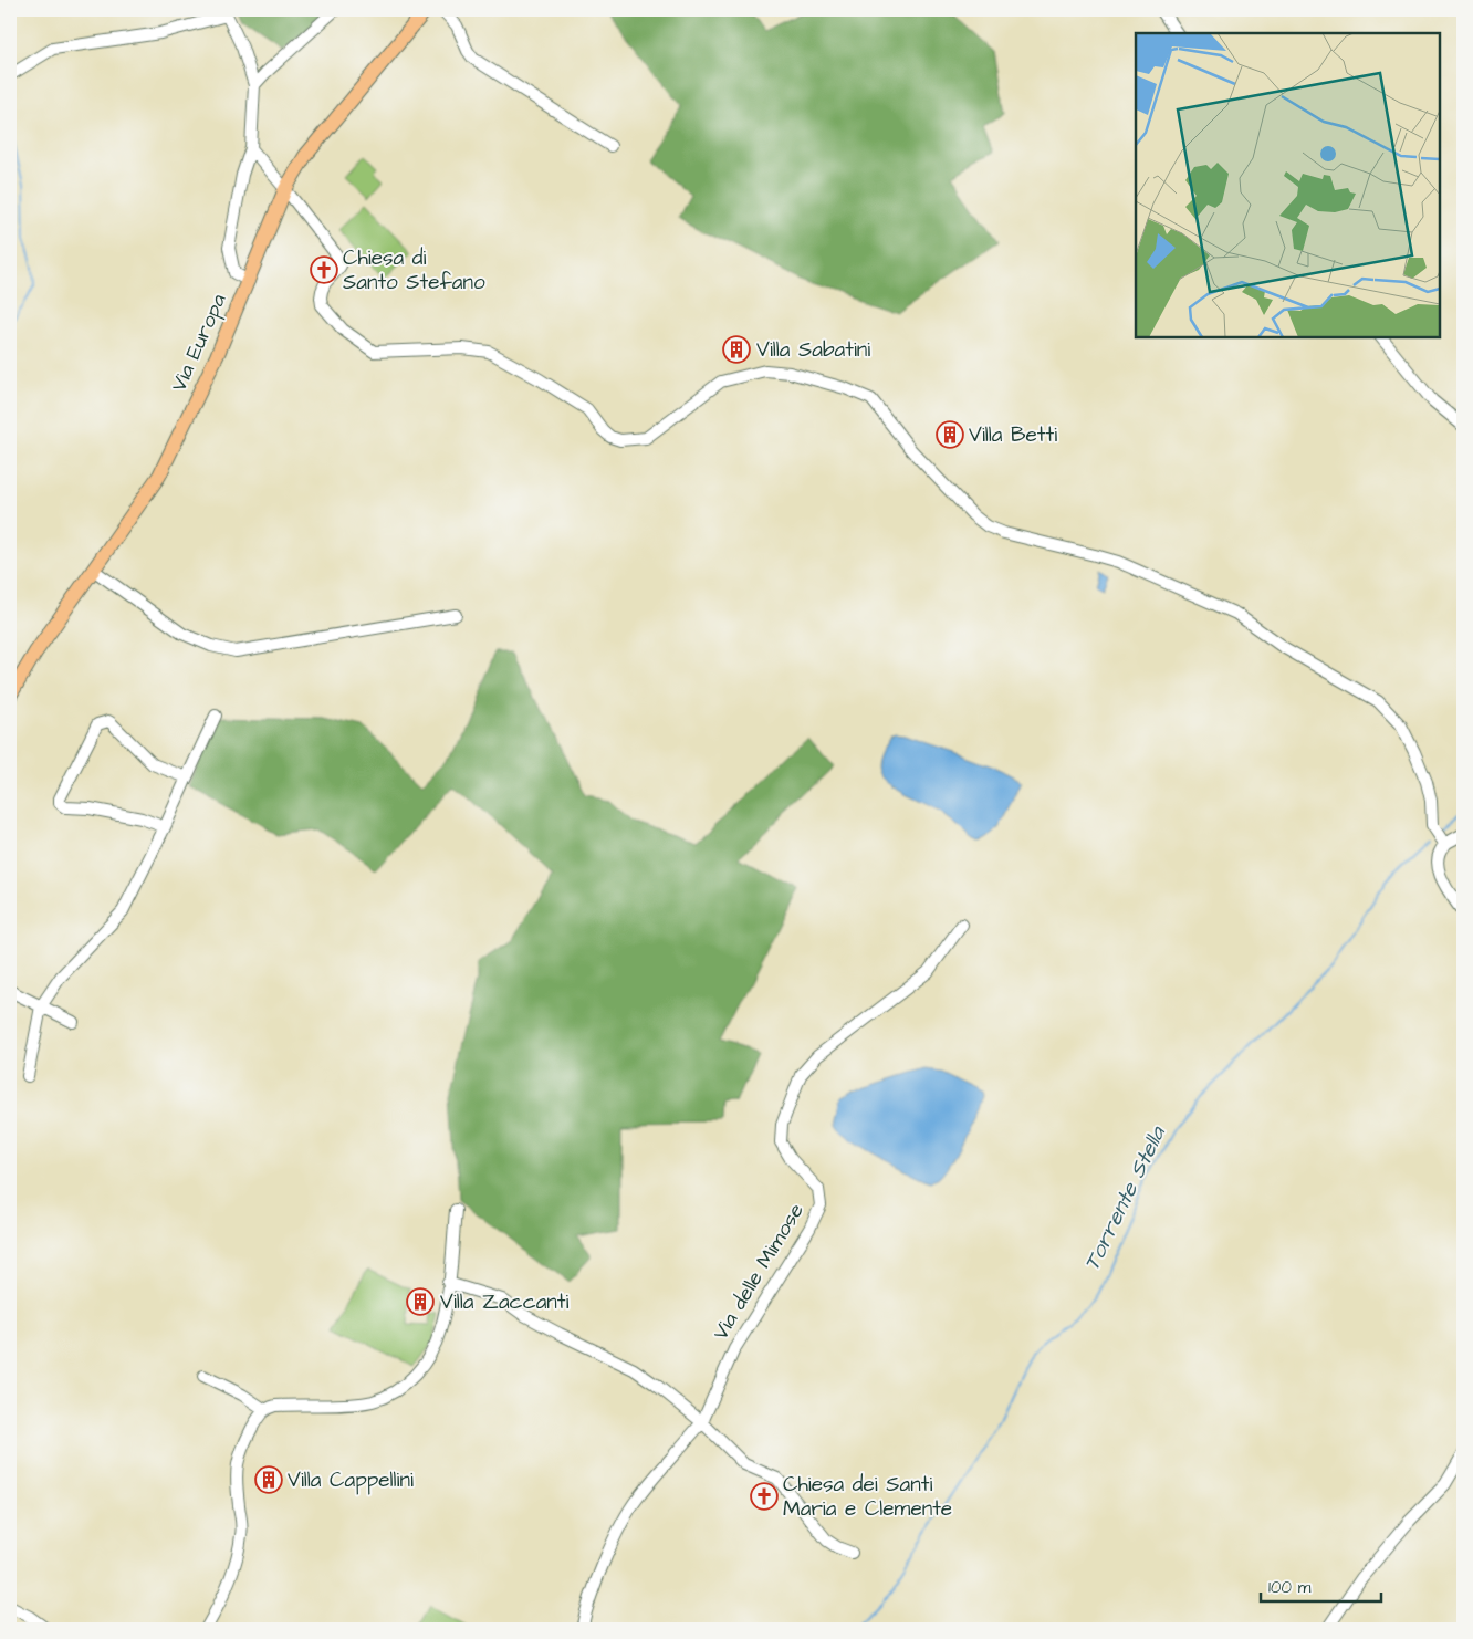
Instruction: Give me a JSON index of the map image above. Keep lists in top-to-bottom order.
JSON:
{
  "streets": {
    "main road": ["Via Europa"],
    "street": ["Via delle Mimose"]
  },
  "water": ["Torrente Stella"],
  "places": {
    "church": ["Chiesa di Santo Stefano", "Chiesa dei Santi Maria e Clemente"],
    "building": [
      "Villa Sabatini",
      "Villa Betti",
      "Villa Zaccanti",
      "Villa Cappellini"
    ]
  },
  "scale_bar": "100 m"
}
